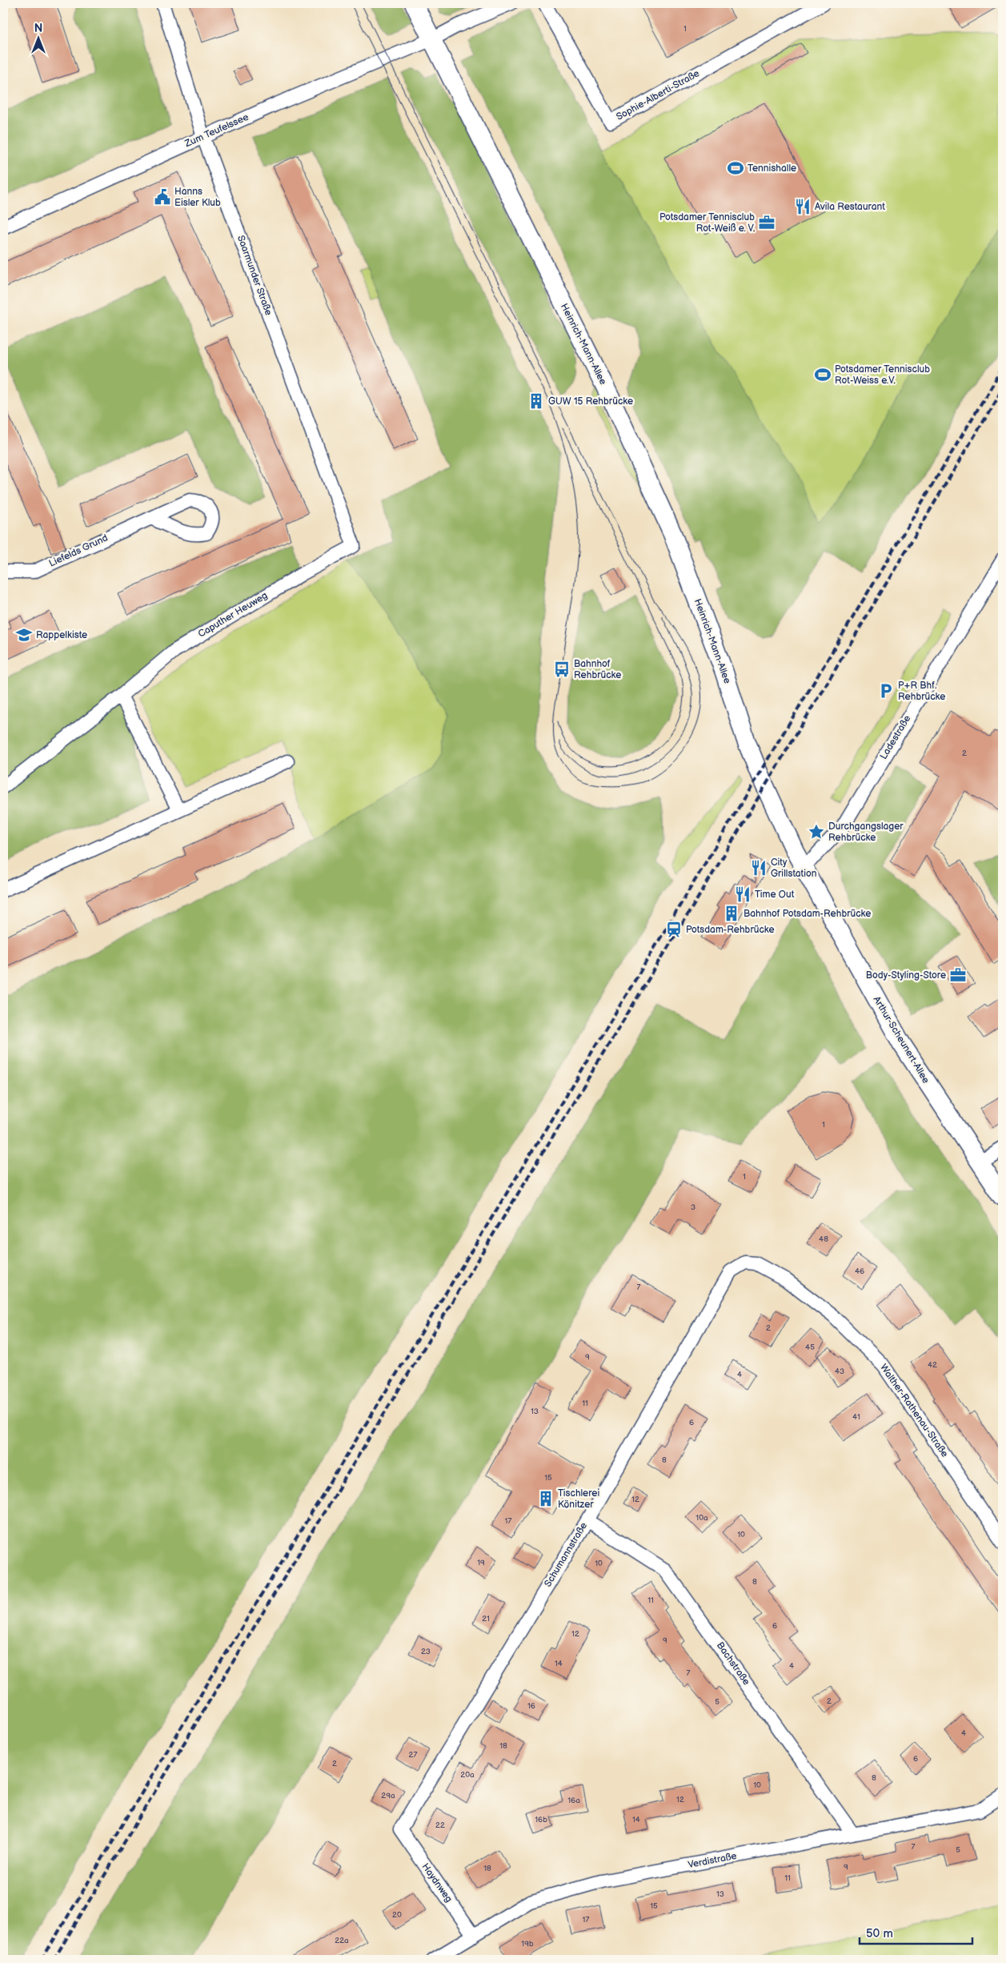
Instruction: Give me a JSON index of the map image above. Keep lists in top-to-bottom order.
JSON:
{
  "streets": {
    "main road": ["Heinrich-Mann-Allee", "Arthur-Scheunert-Allee"],
    "street": [
      "Sophie-Alberti-Straße",
      "Zum Teufelssee",
      "Saarmunder Straße",
      "Liefelds Grund",
      "Caputher Heuweg",
      "Ladestraße",
      "Walther-Rathenau-Straße",
      "Schumannstraße",
      "Bachstraße",
      "Verdistraße",
      "Haydnweg"
    ]
  },
  "crossings": [
    ["Zum Teufelssee", "Saarmunder Straße"],
    ["Zum Teufelssee", "Heinrich-Mann-Allee"],
    ["Saarmunder Straße", "Caputher Heuweg"],
    ["Heinrich-Mann-Allee", "Arthur-Scheunert-Allee"],
    ["Ladestraße", "Arthur-Scheunert-Allee"],
    ["Walther-Rathenau-Straße", "Schumannstraße"],
    ["Schumannstraße", "Bachstraße"],
    ["Schumannstraße", "Haydnweg"],
    ["Bachstraße", "Verdistraße"],
    ["Verdistraße", "Haydnweg"]
  ],
  "places": {
    "sports": ["Tennishalle", "Potsdamer Tennisclub Rot-Weiss e.V."],
    "public building": ["Hanns Eisler Klub"],
    "restaurant": ["Avila Restaurant", "City Grillstation", "Time Out"],
    "office": ["Potsdamer Tennisclub Rot-Weiß e. V.", "Body-Styling-Store"],
    "building": ["GUW 15 Rehbrücke", "Bahnhof Potsdam-Rehbrücke", "Tischlerei Könitzer"],
    "school or university": ["Rappelkiste"],
    "bus stop": ["Bahnhof Rehbrücke"],
    "parking": ["P+R Bhf. Rehbrücke"],
    "place": ["Durchgangslager Rehbrücke"],
    "station": ["Potsdam-Rehbrücke"]
  },
  "house_numbers": [
    "1",
    "2",
    "1",
    "1",
    "3",
    "48",
    "46",
    "7",
    "2",
    "45",
    "9",
    "42",
    "43",
    "4",
    "11",
    "13",
    "41",
    "6",
    "8",
    "15",
    "12",
    "10a",
    "17",
    "10",
    "19",
    "10",
    "8",
    "11",
    "21",
    "6",
    "12",
    "9",
    "23",
    "14",
    "4",
    "7",
    "2",
    "5",
    "16",
    "4",
    "18",
    "27",
    "6",
    "2",
    "20a",
    "8",
    "10",
    "29a",
    "12",
    "16a",
    "16b",
    "14",
    "22",
    "7",
    "5",
    "9",
    "18",
    "11",
    "13",
    "15",
    "20",
    "17",
    "22a",
    "19b"
  ],
  "scale_bar": "50 m",
  "north": "top"
}
